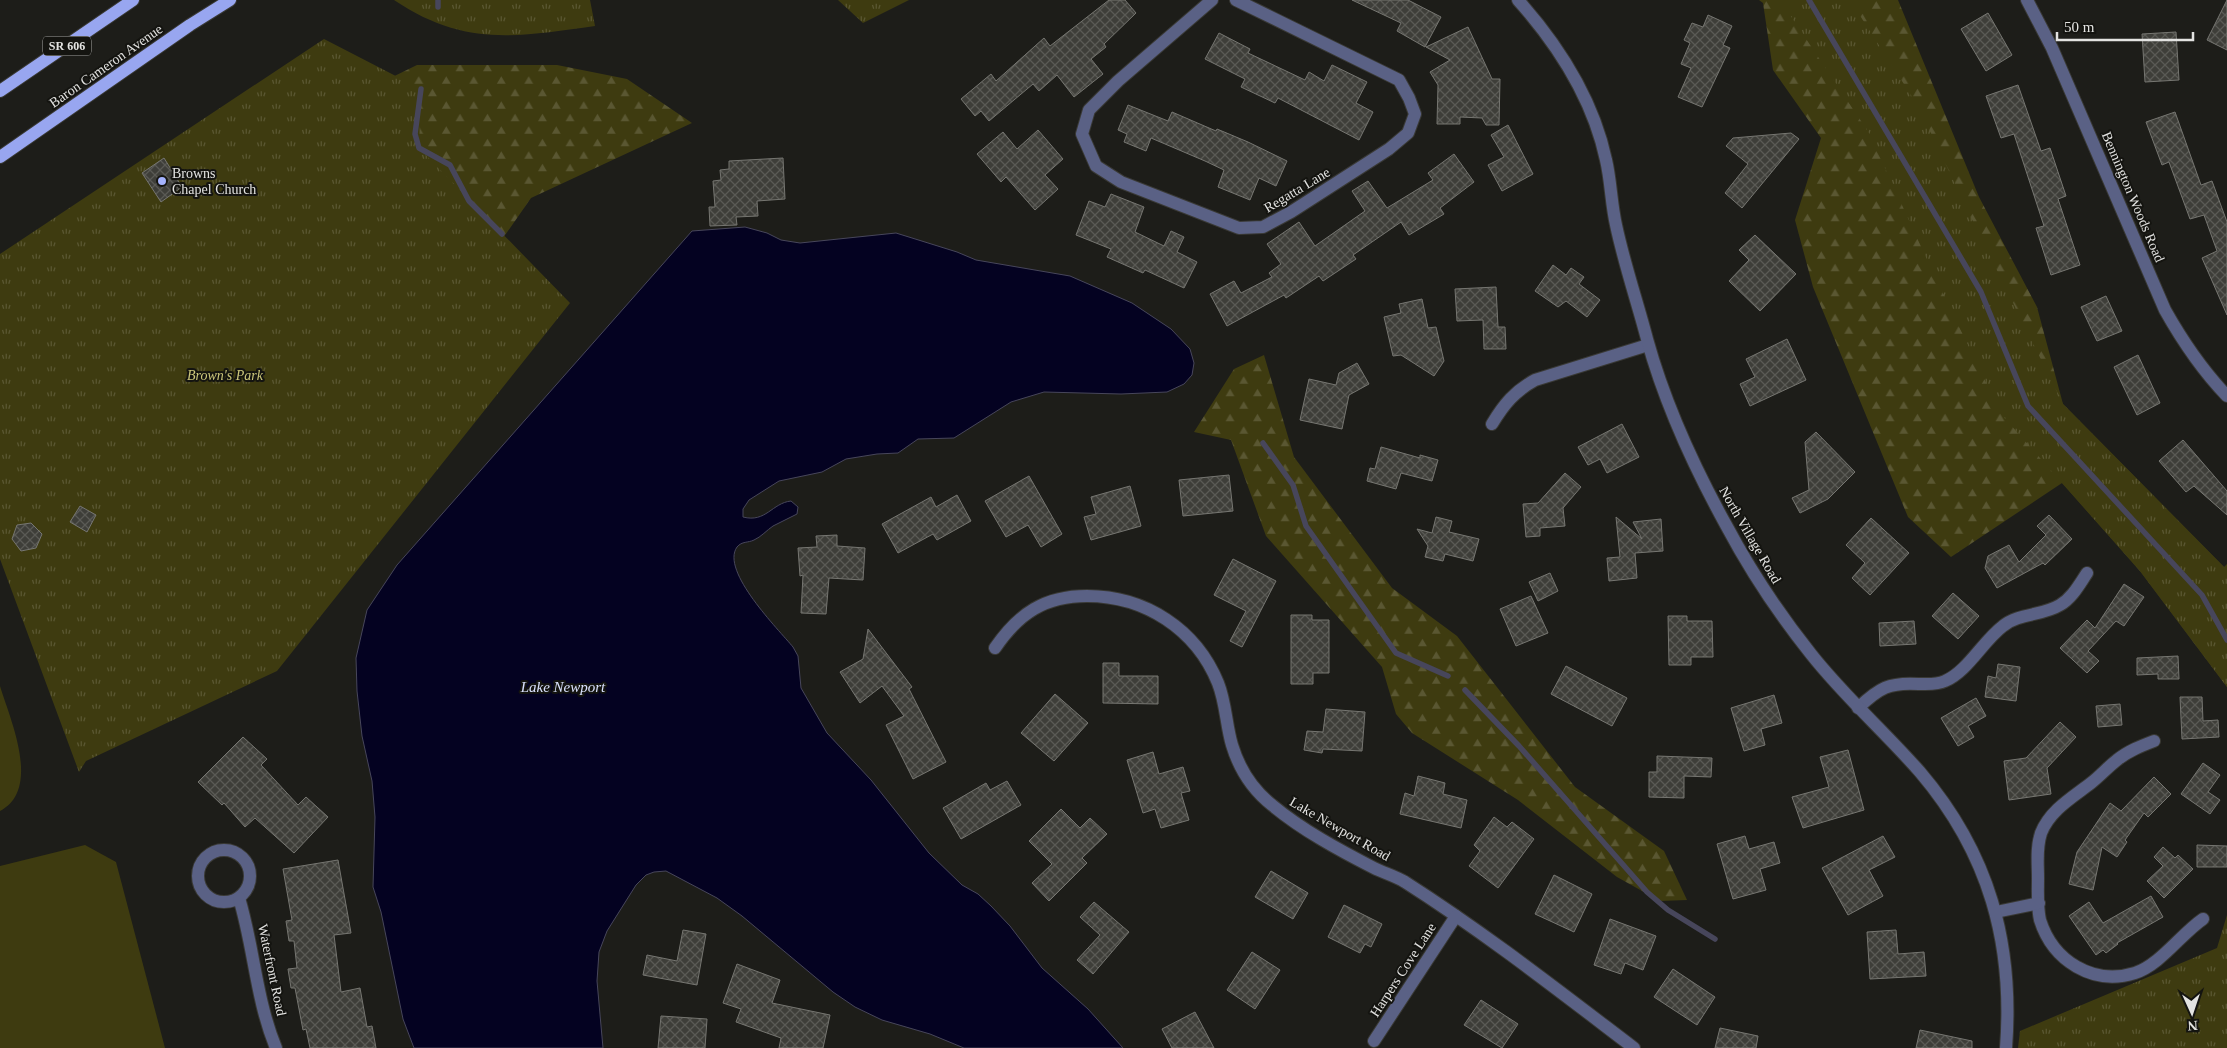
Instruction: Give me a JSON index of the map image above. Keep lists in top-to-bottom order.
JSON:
{
  "streets": {
    "main road": ["SR 606", "Baron Cameron Avenue"],
    "street": [
      "Regatta Lane",
      "Bennington Woods Road",
      "North Village Road",
      "Lake Newport Road",
      "Waterfront Road",
      "Harpers Cove Lane"
    ]
  },
  "crossings": [
    ["Lake Newport Road", "Harpers Cove Lane"]
  ],
  "water": ["Lake Newport"],
  "parks": ["Brown's Park"],
  "places": ["Browns Chapel Church"],
  "scale_bar": "50 m",
  "north": "bottom"
}
